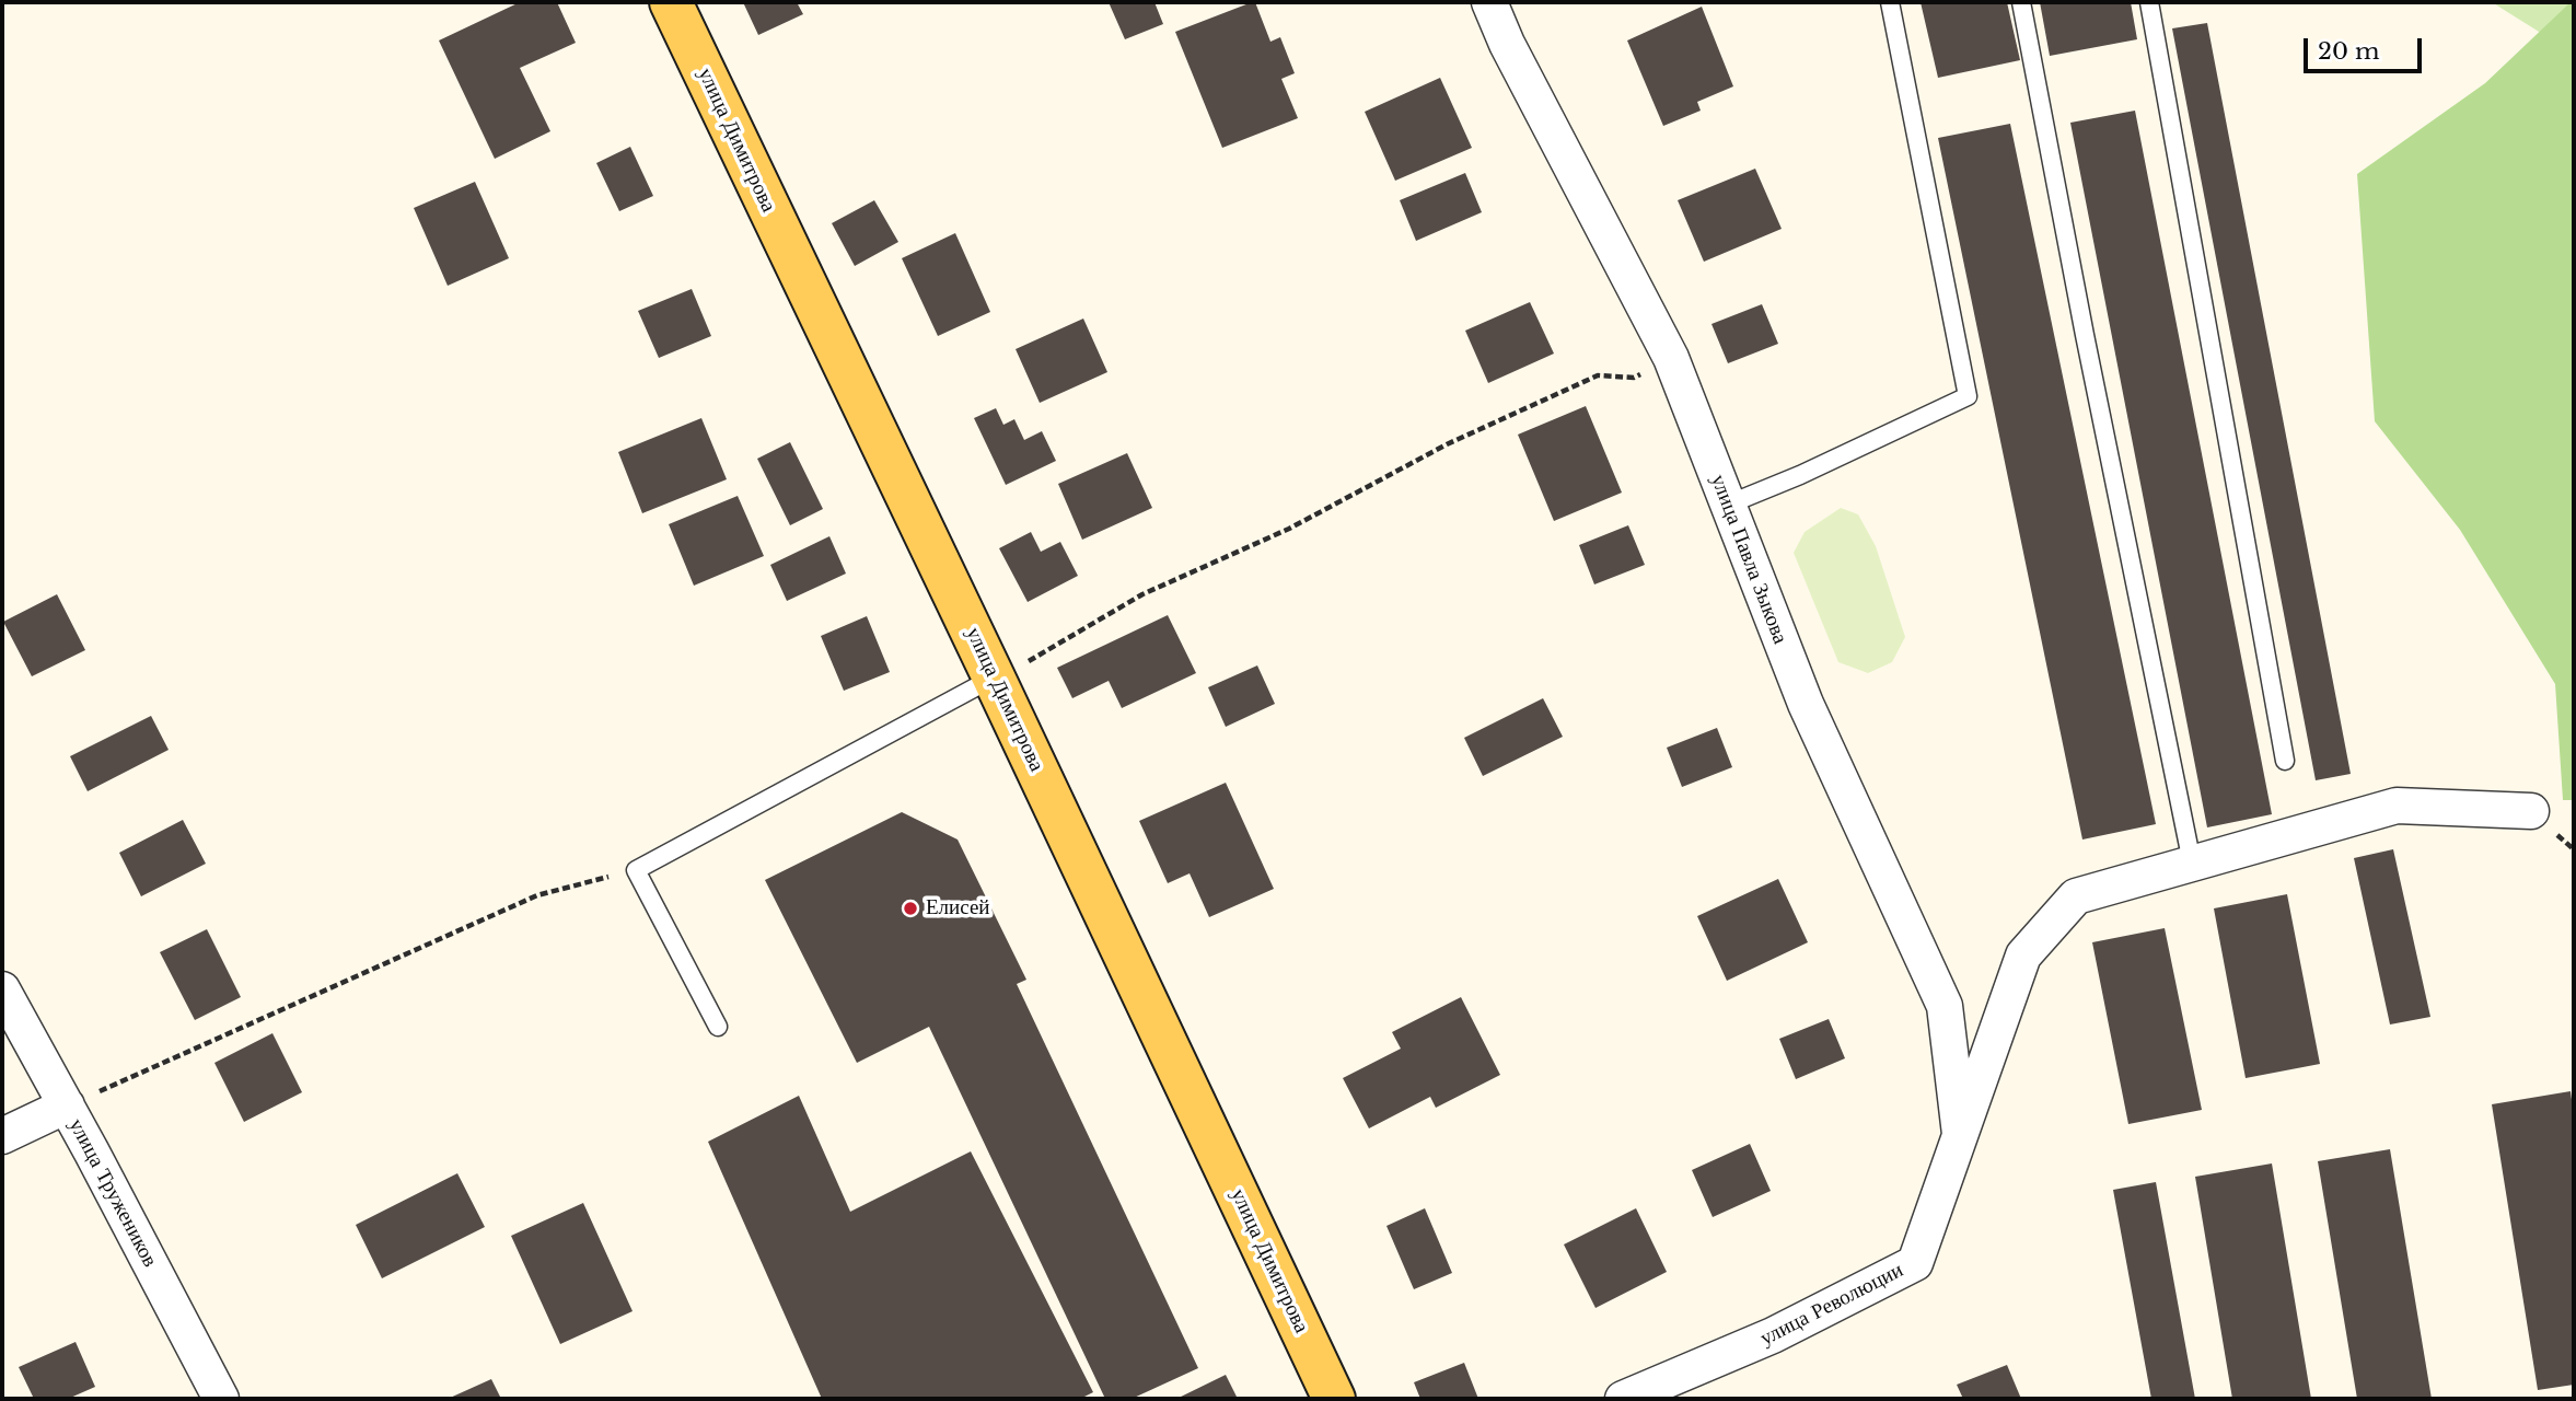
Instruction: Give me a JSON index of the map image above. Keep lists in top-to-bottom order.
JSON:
{
  "streets": {
    "main road": ["улица Димитрова"],
    "street": ["улица Павла Зыкова", "улица Тружеников", "улица Революции"]
  },
  "crossings": [
    ["улица Павла Зыкова", "улица Революции"]
  ],
  "places": ["Елисей"],
  "scale_bar": "20 m"
}
